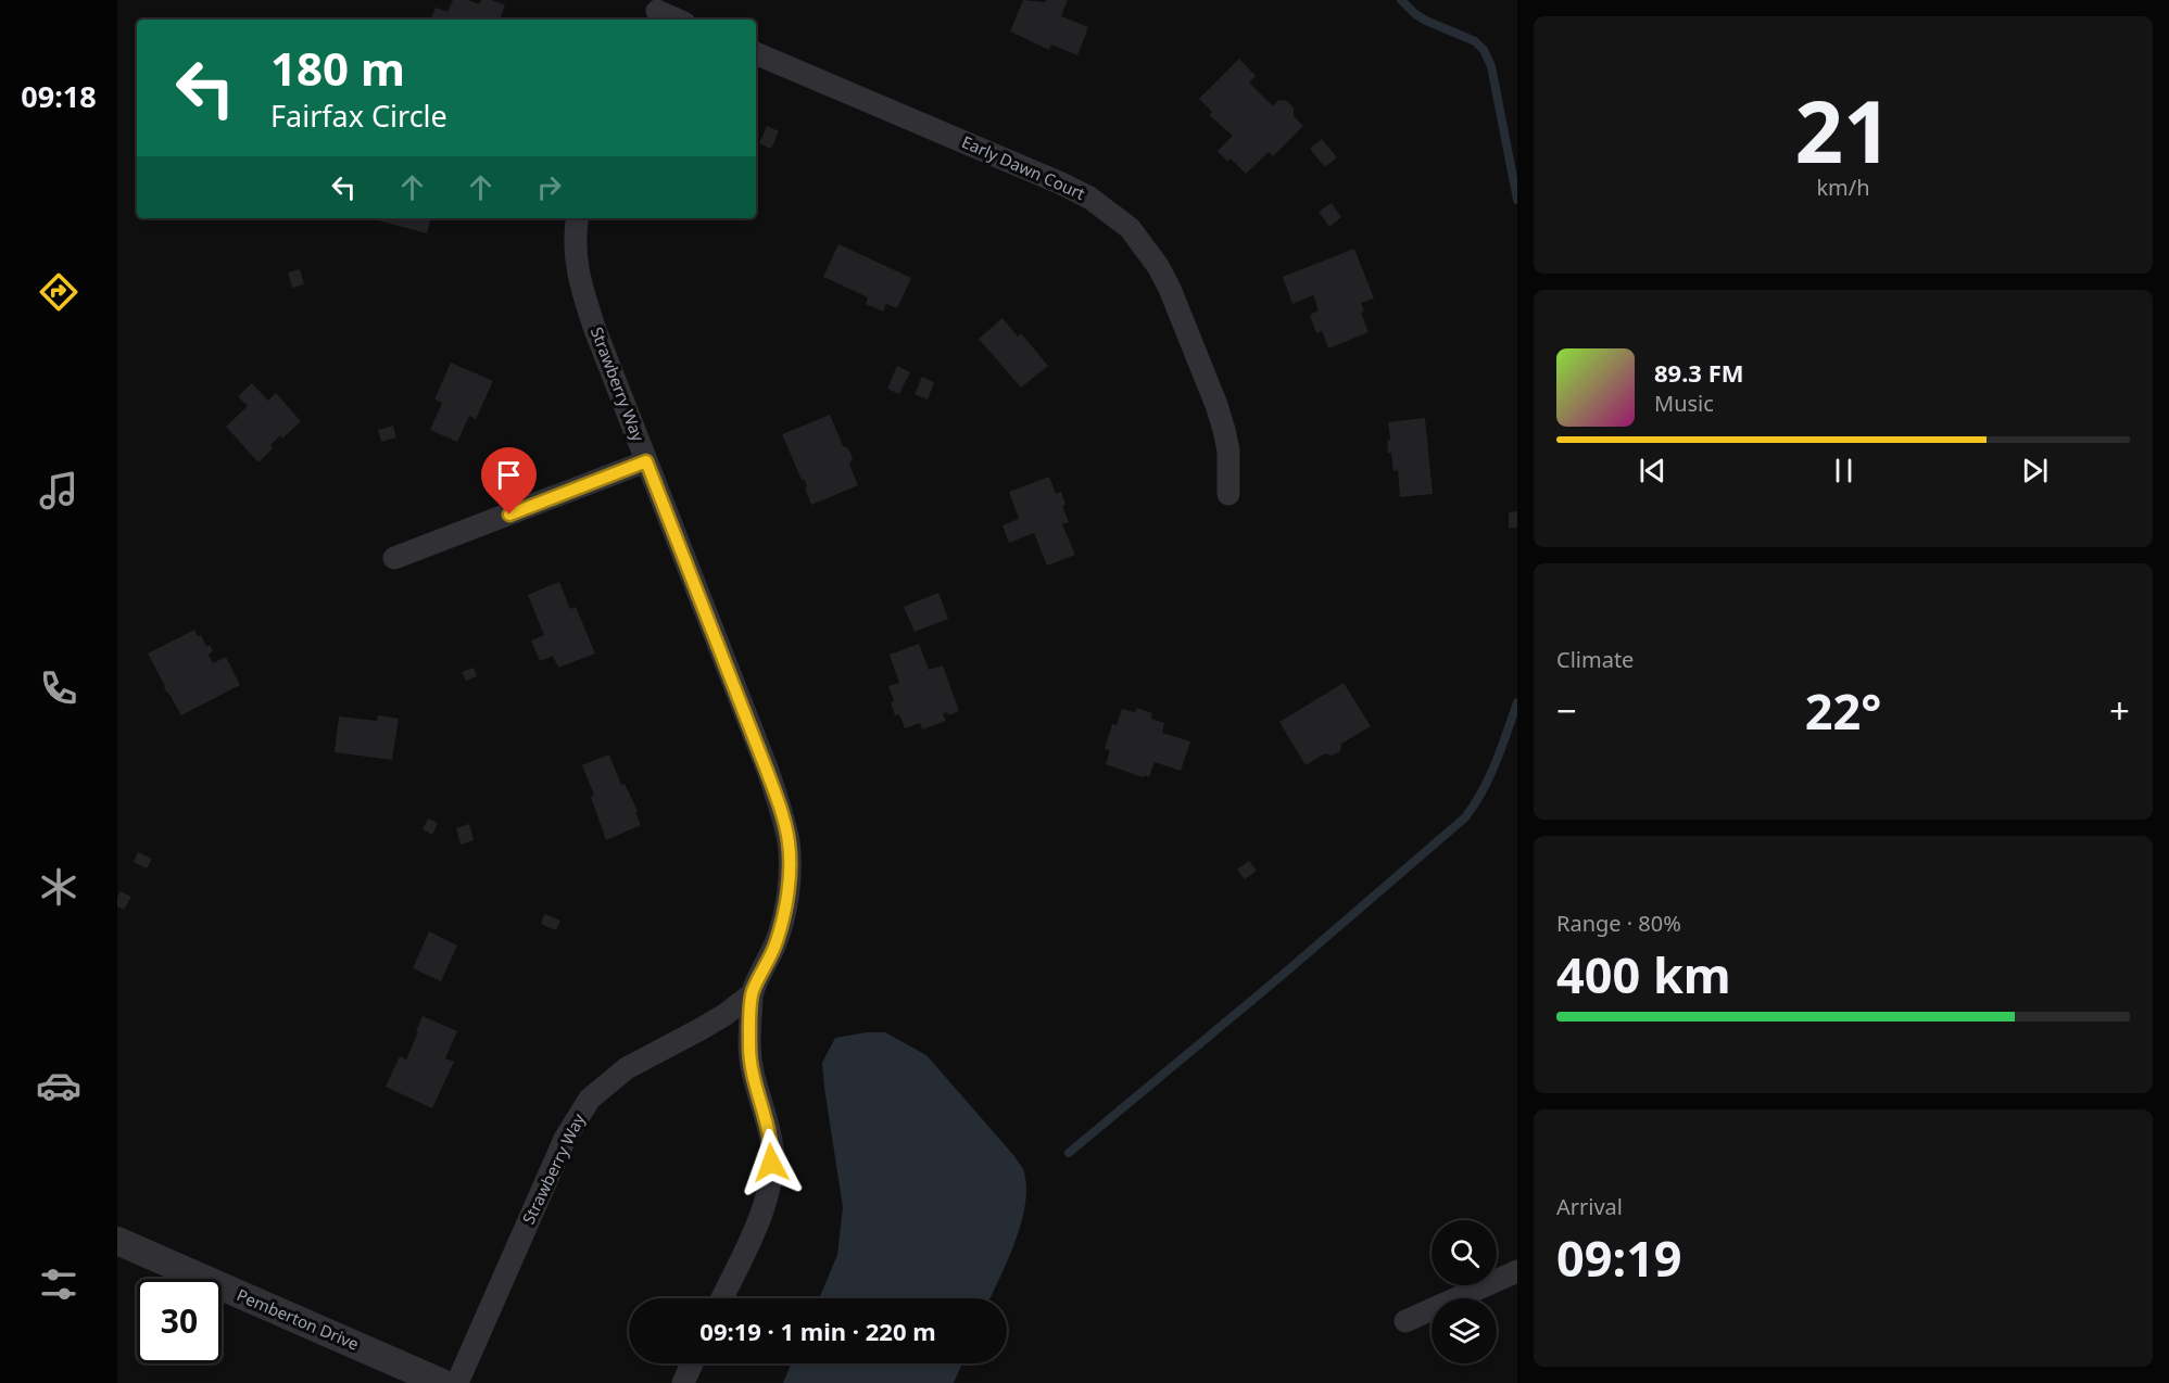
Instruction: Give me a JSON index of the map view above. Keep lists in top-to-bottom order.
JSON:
{
  "streets": {
    "street": ["Early Dawn Court", "Strawberry Way", "Pemberton Drive"]
  },
  "page": {
    "tabs": "09:18",
    "tile": [
      ["21", "km/h"],
      "Climate",
      ["Range · 80%", "400 km"],
      ["Arrival", "09:19"]
    ],
    "turn": ["180 m", "Fairfax Circle"],
    "song": ["89.3 FM", "Music"],
    "heat": ["−", "22°", "+"],
    "limit": "30",
    "trip": "09:19 · 1 min · 220 m"
  }
}
